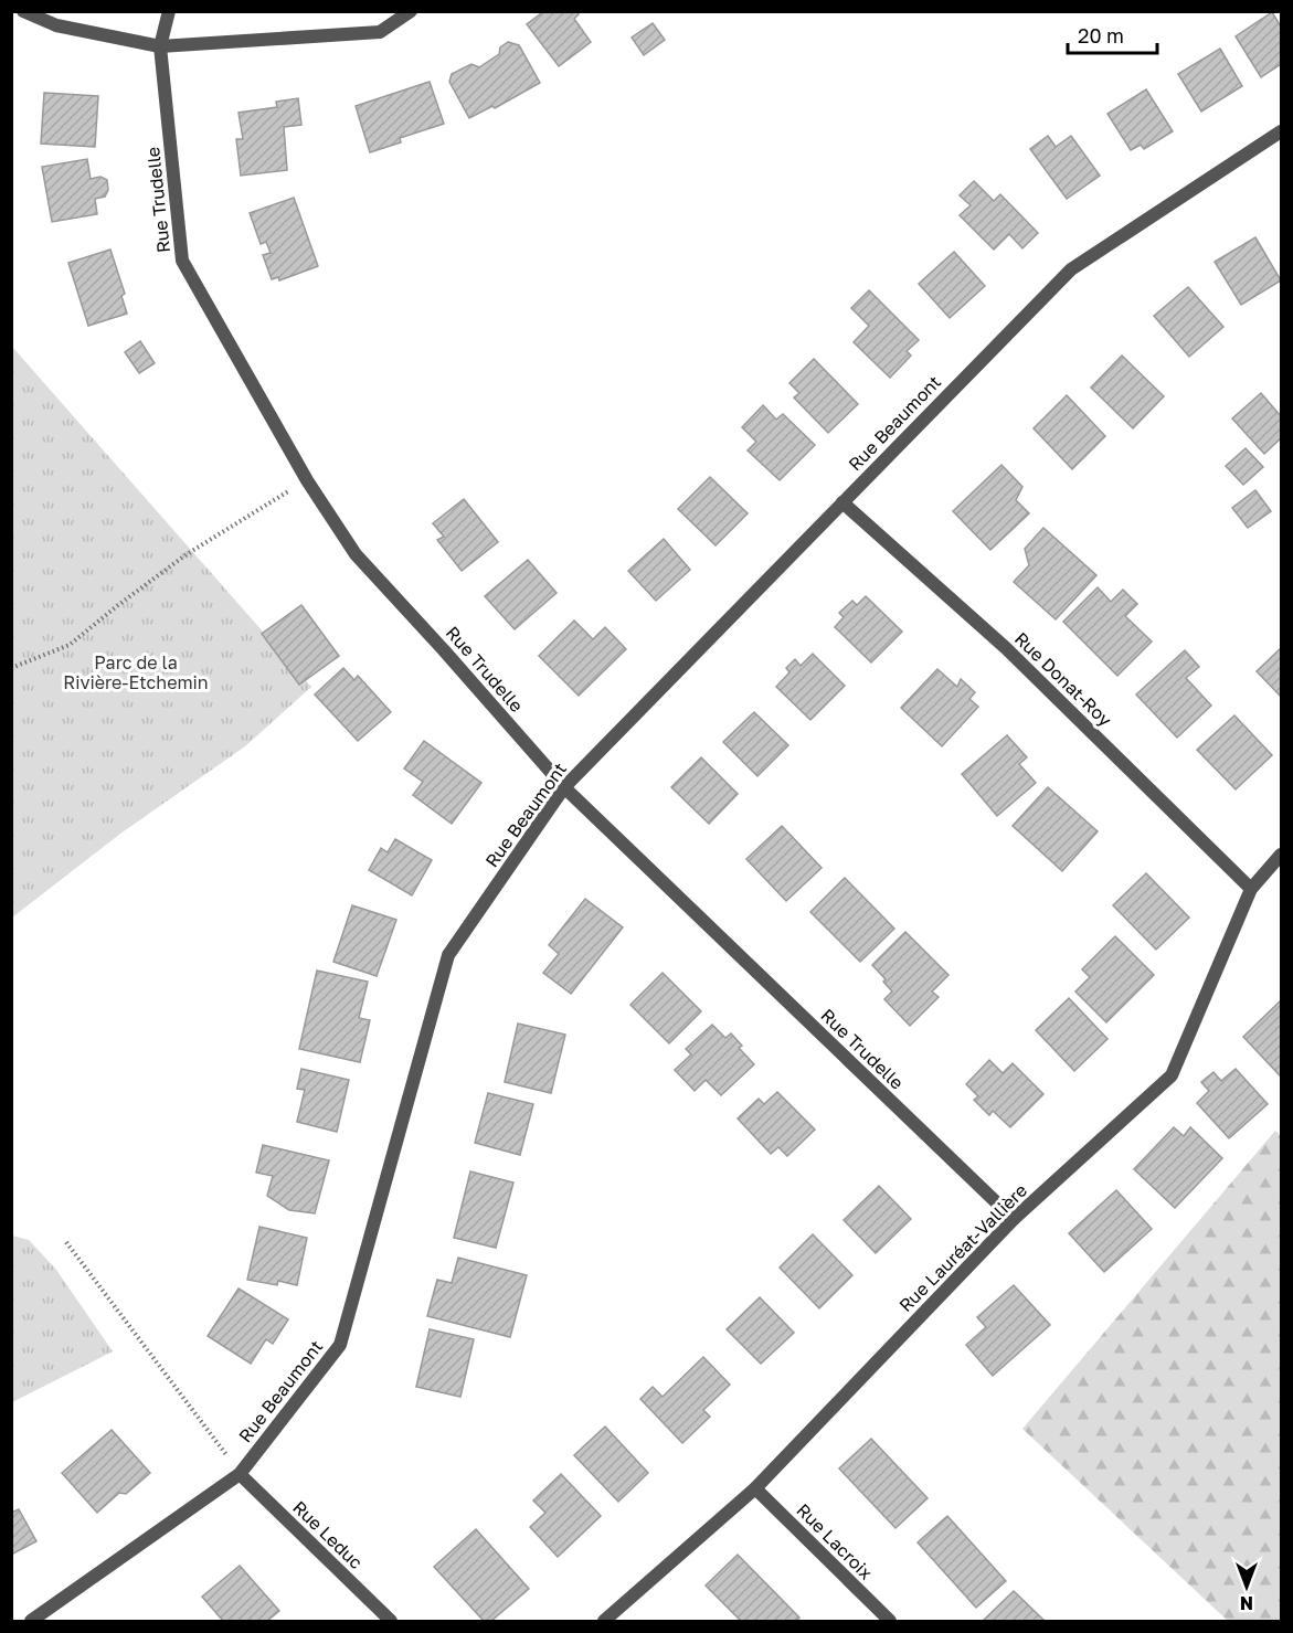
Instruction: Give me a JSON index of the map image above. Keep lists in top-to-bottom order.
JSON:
{
  "streets": {
    "street": [
      "Rue Trudelle",
      "Rue Beaumont",
      "Rue Donat-Roy",
      "Rue Lauréat-Vallière",
      "Rue Leduc",
      "Rue Lacroix"
    ]
  },
  "crossings": [
    ["Rue Trudelle", "Rue Beaumont"],
    ["Rue Trudelle", "Rue Lauréat-Vallière"],
    ["Rue Beaumont", "Rue Donat-Roy"],
    ["Rue Beaumont", "Rue Leduc"],
    ["Rue Donat-Roy", "Rue Lauréat-Vallière"],
    ["Rue Lauréat-Vallière", "Rue Lacroix"]
  ],
  "parks": ["Parc de la Rivière-Etchemin"],
  "scale_bar": "20 m",
  "north": "bottom"
}
